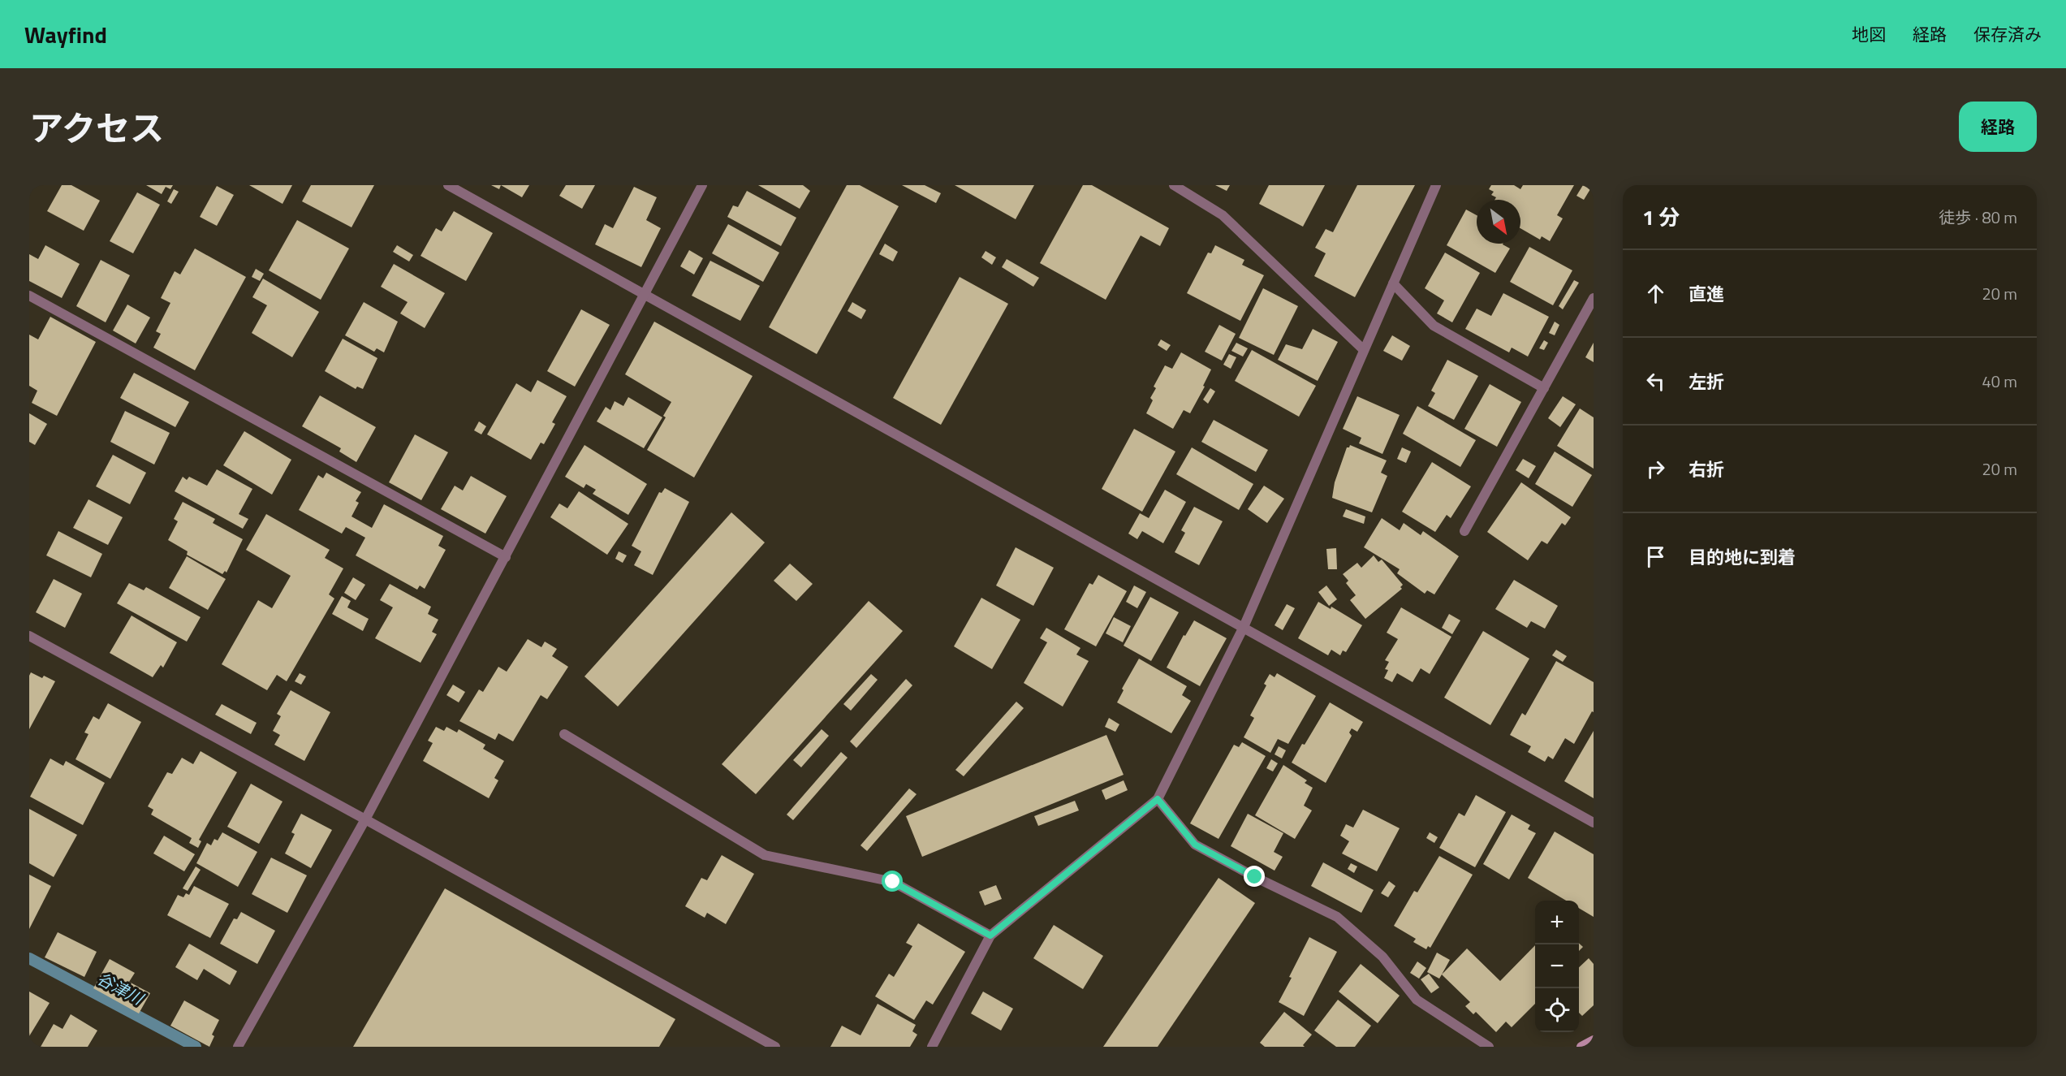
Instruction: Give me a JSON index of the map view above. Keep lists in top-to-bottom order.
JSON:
{
  "water": ["谷津川"],
  "north": "bottom right",
  "page": {
    "header": "Wayfind",
    "nav": ["地図", "経路", "保存済み"],
    "title": "アクセス",
    "buttons": "経路",
    "heading": ["1 分", "徒歩 · 80 m"],
    "list": [
      ["直進", "20 m"],
      ["左折", "40 m"],
      ["右折", "20 m"],
      "目的地に到着"
    ],
    "map_buttons": ["+", "−"]
  }
}
